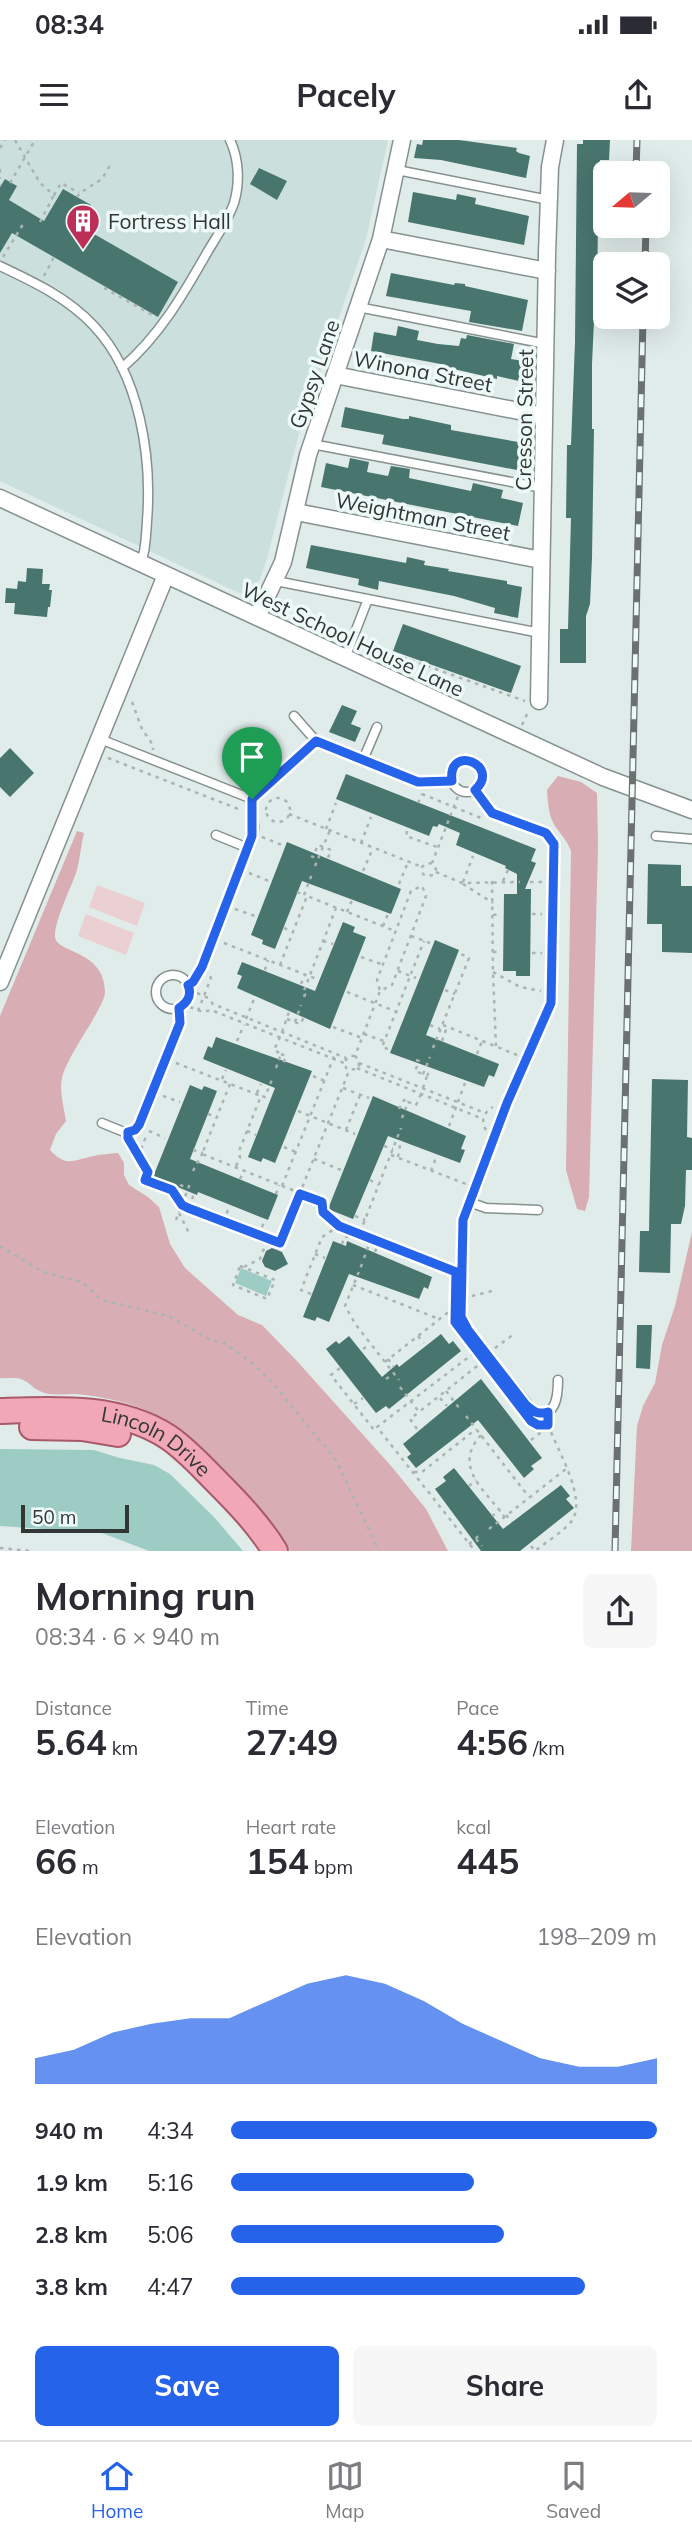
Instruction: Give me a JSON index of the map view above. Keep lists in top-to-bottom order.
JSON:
{
  "streets": {
    "main road": ["Lincoln Drive"],
    "street": [
      "Winona Street",
      "Gypsy Lane",
      "Cresson Street",
      "Weightman Street",
      "West School House Lane"
    ]
  },
  "crossings": [
    ["Winona Street", "Gypsy Lane"],
    ["Winona Street", "Cresson Street"],
    ["Gypsy Lane", "Weightman Street"],
    ["Gypsy Lane", "West School House Lane"],
    ["Cresson Street", "Weightman Street"]
  ],
  "places": {
    "building": ["Fortress Hall"]
  },
  "scale_bar": "50 m",
  "north": "left",
  "page": {
    "status": "08:34",
    "header": "Pacely",
    "scale": "50 m",
    "heading": ["Morning run", "08:34 · 6 × 940 m"],
    "stats": [
      ["Distance", "5.64 km"],
      ["Time", "27:49"],
      ["Pace", "4:56 /km"],
      ["Elevation", "66 m"],
      ["Heart rate", "154 bpm"],
      ["kcal", "445"]
    ],
    "chart": ["Elevation", "198–209 m"],
    "list": [
      {
        "name": "940 m",
        "note": "4:34"
      },
      {
        "name": "1.9 km",
        "note": "5:16"
      },
      {
        "name": "2.8 km",
        "note": "5:06"
      },
      {
        "name": "3.8 km",
        "note": "4:47"
      }
    ],
    "buttons": ["Save", "Share"],
    "tabs": ["Home", "Map", "Saved"]
  }
}
